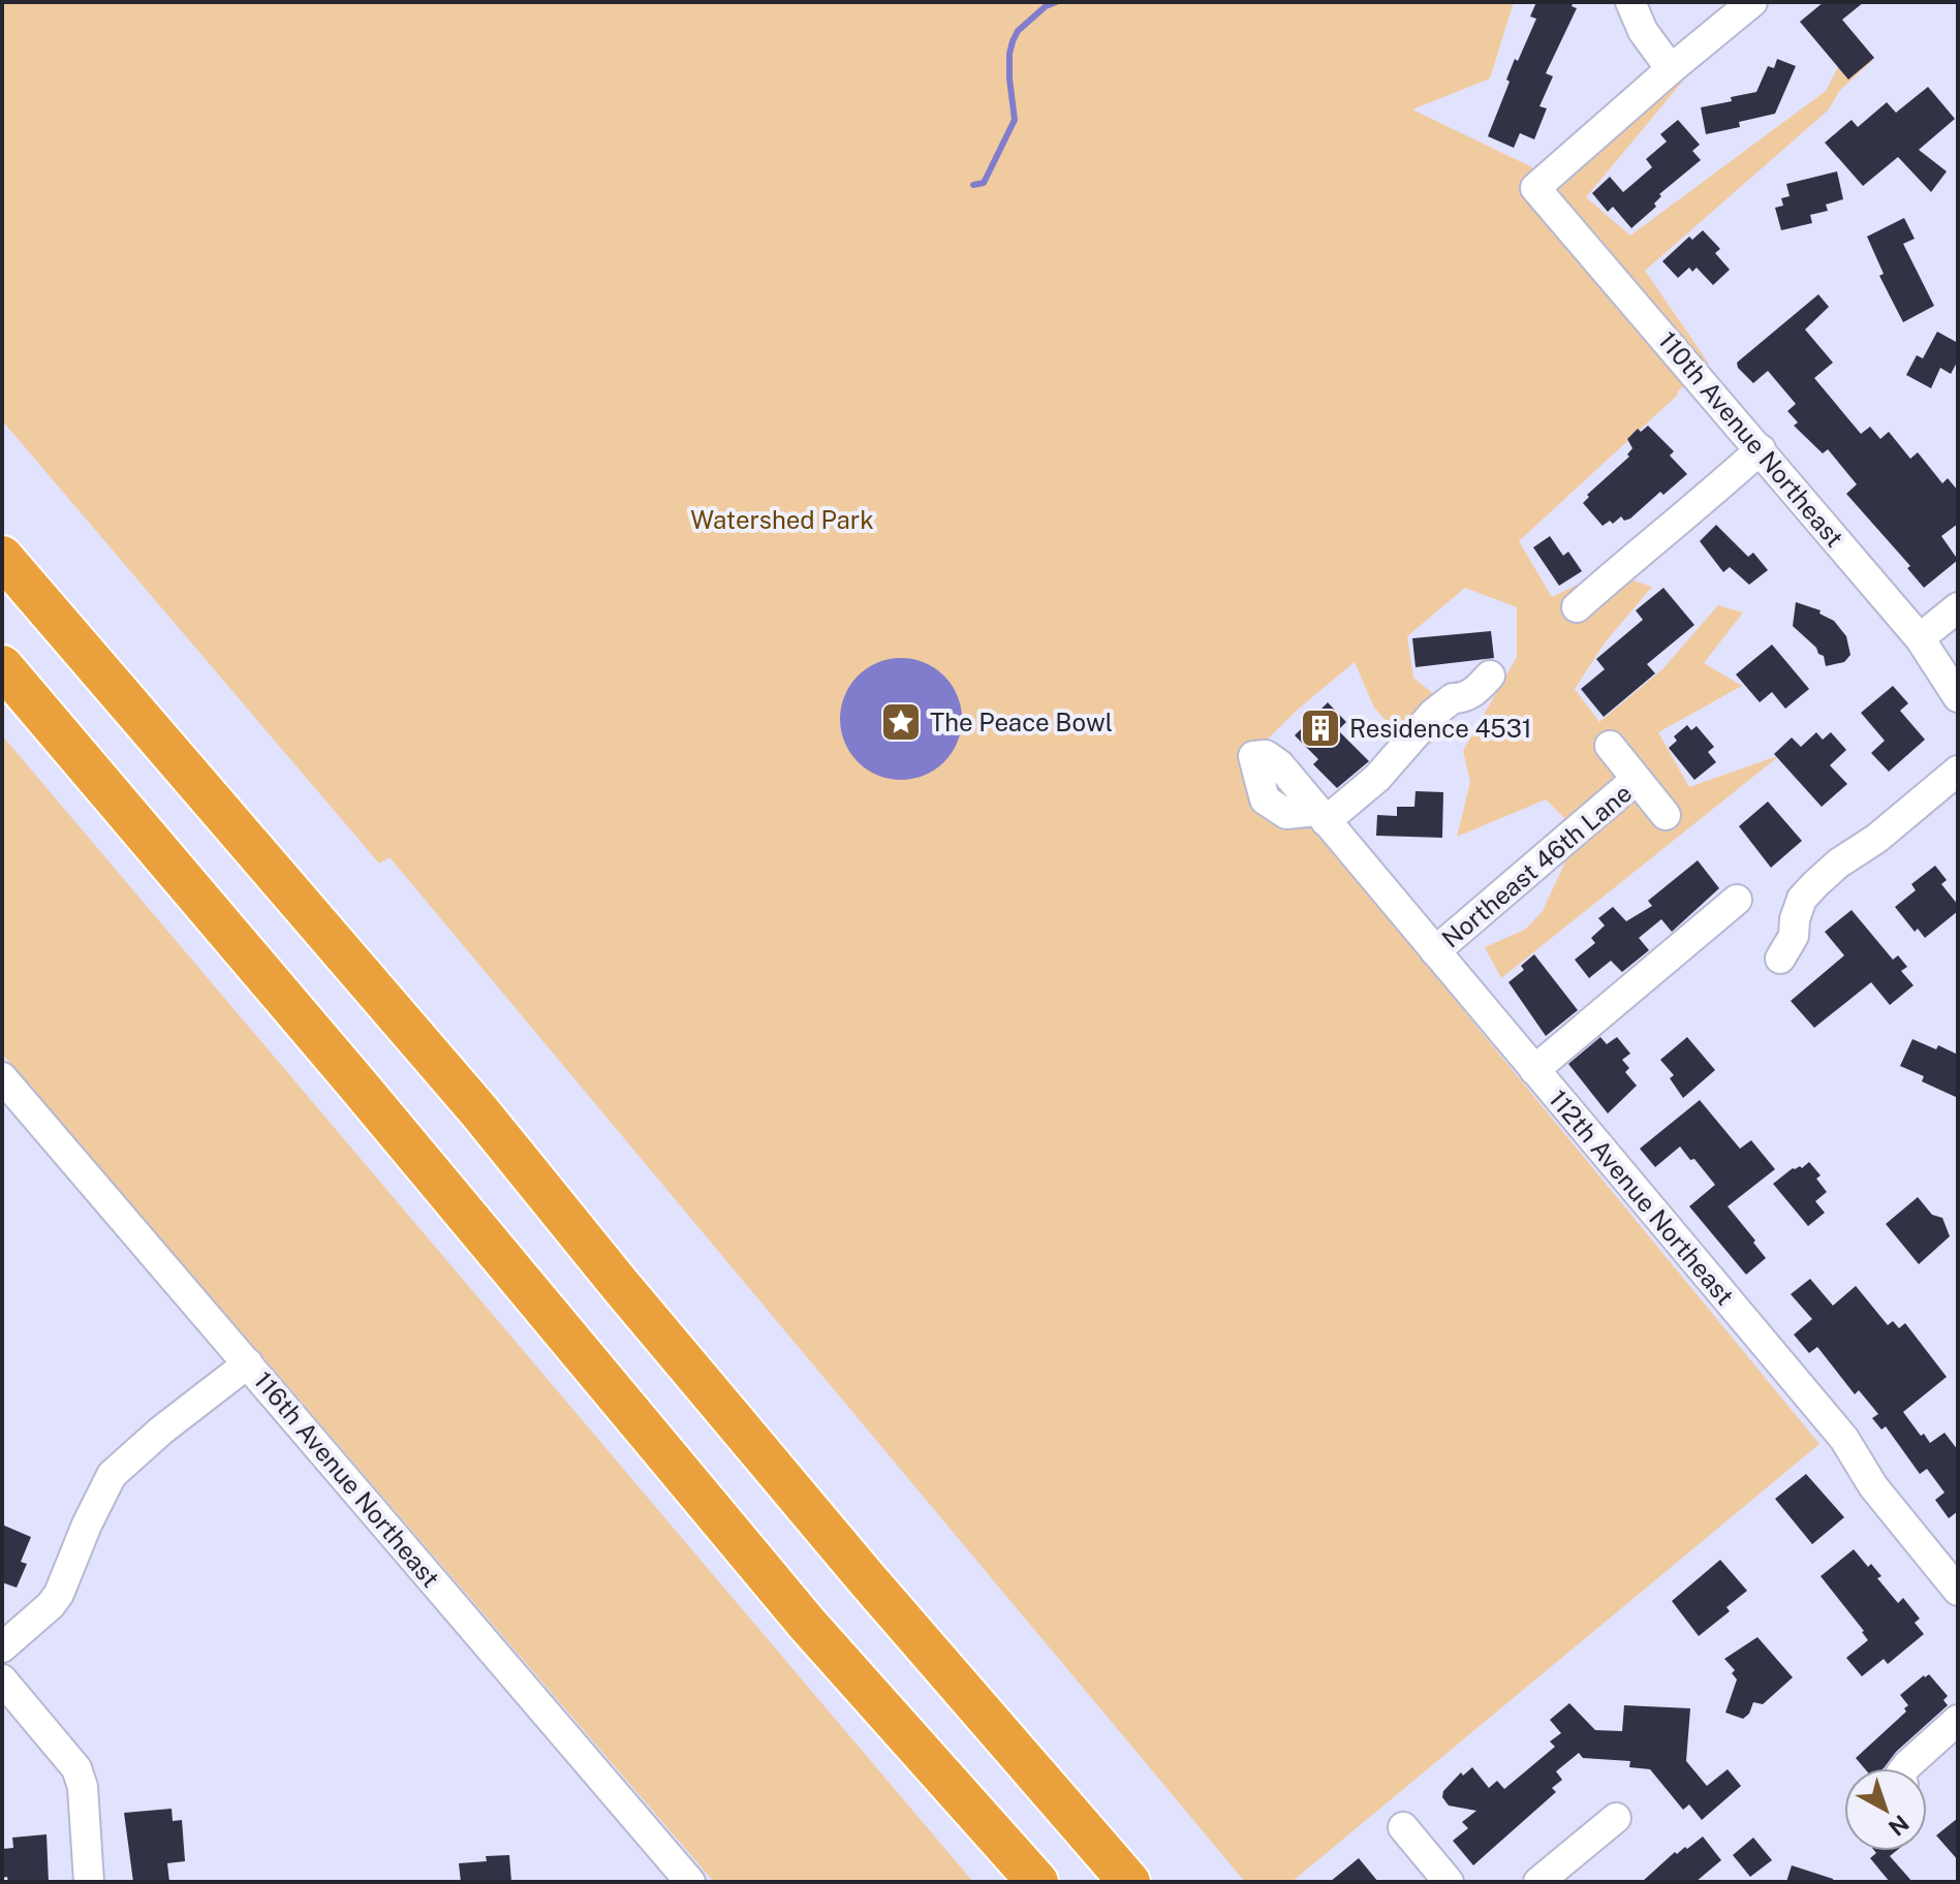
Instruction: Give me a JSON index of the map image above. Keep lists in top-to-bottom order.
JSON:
{
  "streets": {
    "street": [
      "110th Avenue Northeast",
      "Northeast 46th Lane",
      "112th Avenue Northeast",
      "116th Avenue Northeast"
    ]
  },
  "crossings": [
    ["Northeast 46th Lane", "112th Avenue Northeast"]
  ],
  "parks": ["Watershed Park"],
  "places": {
    "place": ["The Peace Bowl"],
    "building": ["Residence 4531"]
  },
  "north": "bottom right"
}
